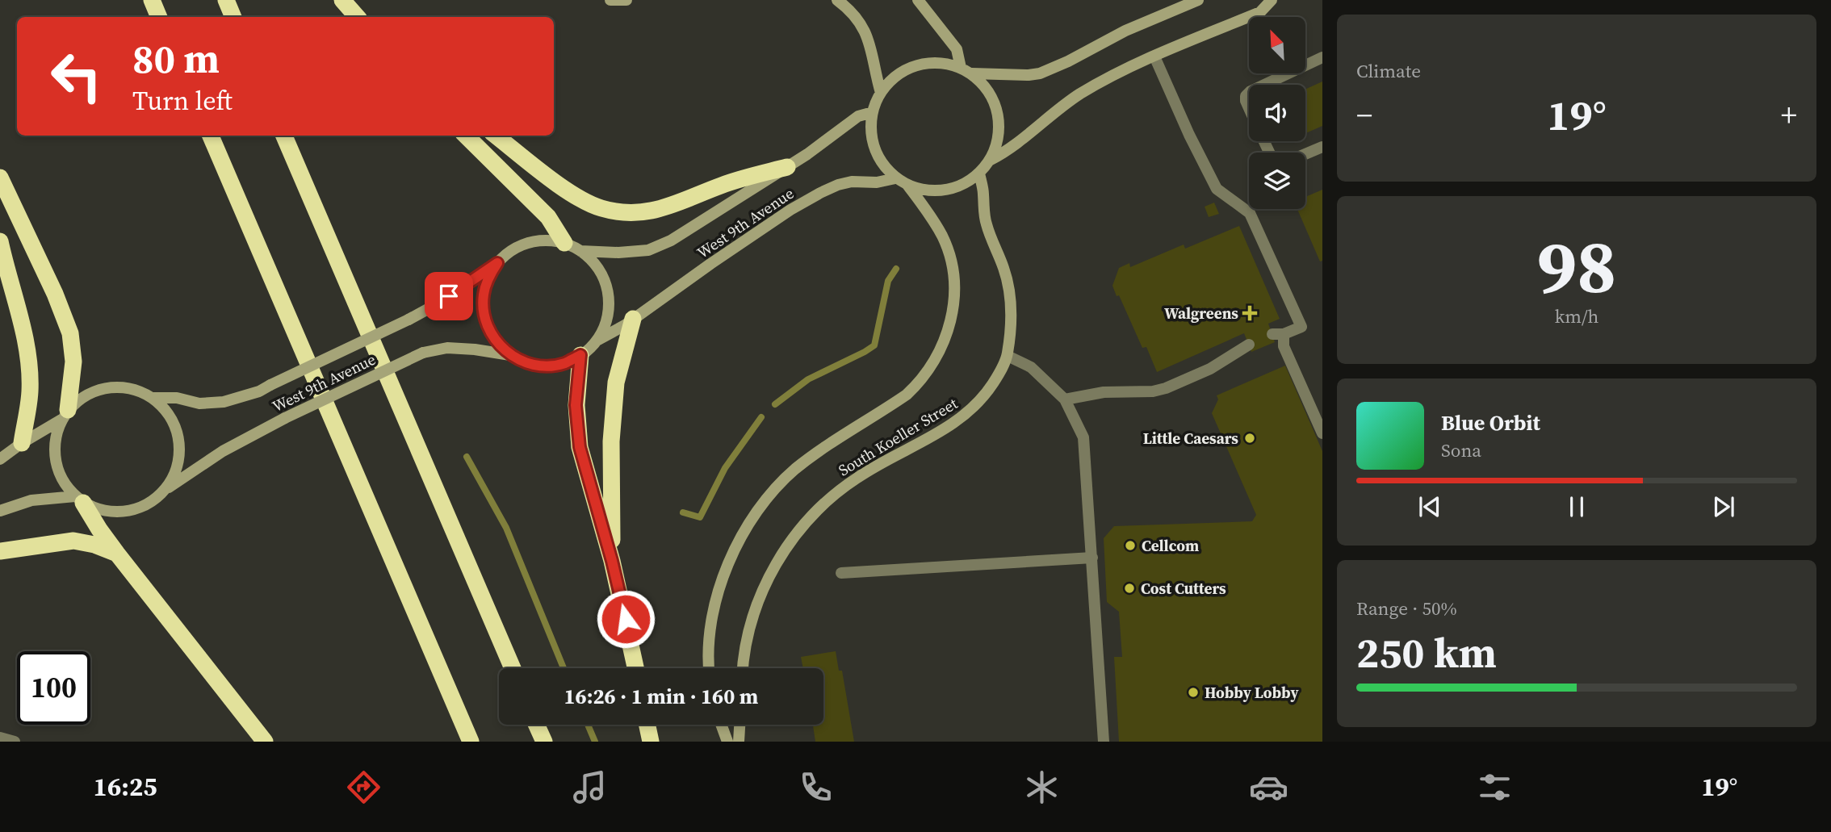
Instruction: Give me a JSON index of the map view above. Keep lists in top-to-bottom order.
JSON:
{
  "streets": {
    "main road": ["West 9th Avenue", "South Koeller Street"]
  },
  "crossings": [
    ["West 9th Avenue", "South Koeller Street"]
  ],
  "places": {
    "health": ["Walgreens"],
    "other": [
      "Little Caesars",
      "Cellcom",
      "Cost Cutters",
      "Hobby Lobby"
    ]
  },
  "north": "top left",
  "page": {
    "tile": [
      "Climate",
      ["98", "km/h"],
      ["Range · 50%", "250 km"]
    ],
    "turn": ["80 m", "Turn left"],
    "heat": ["−", "19°", "+"],
    "song": ["Blue Orbit", "Sona"],
    "limit": "100",
    "trip": "16:26 · 1 min · 160 m",
    "tabs": ["16:25", "19°"]
  }
}
